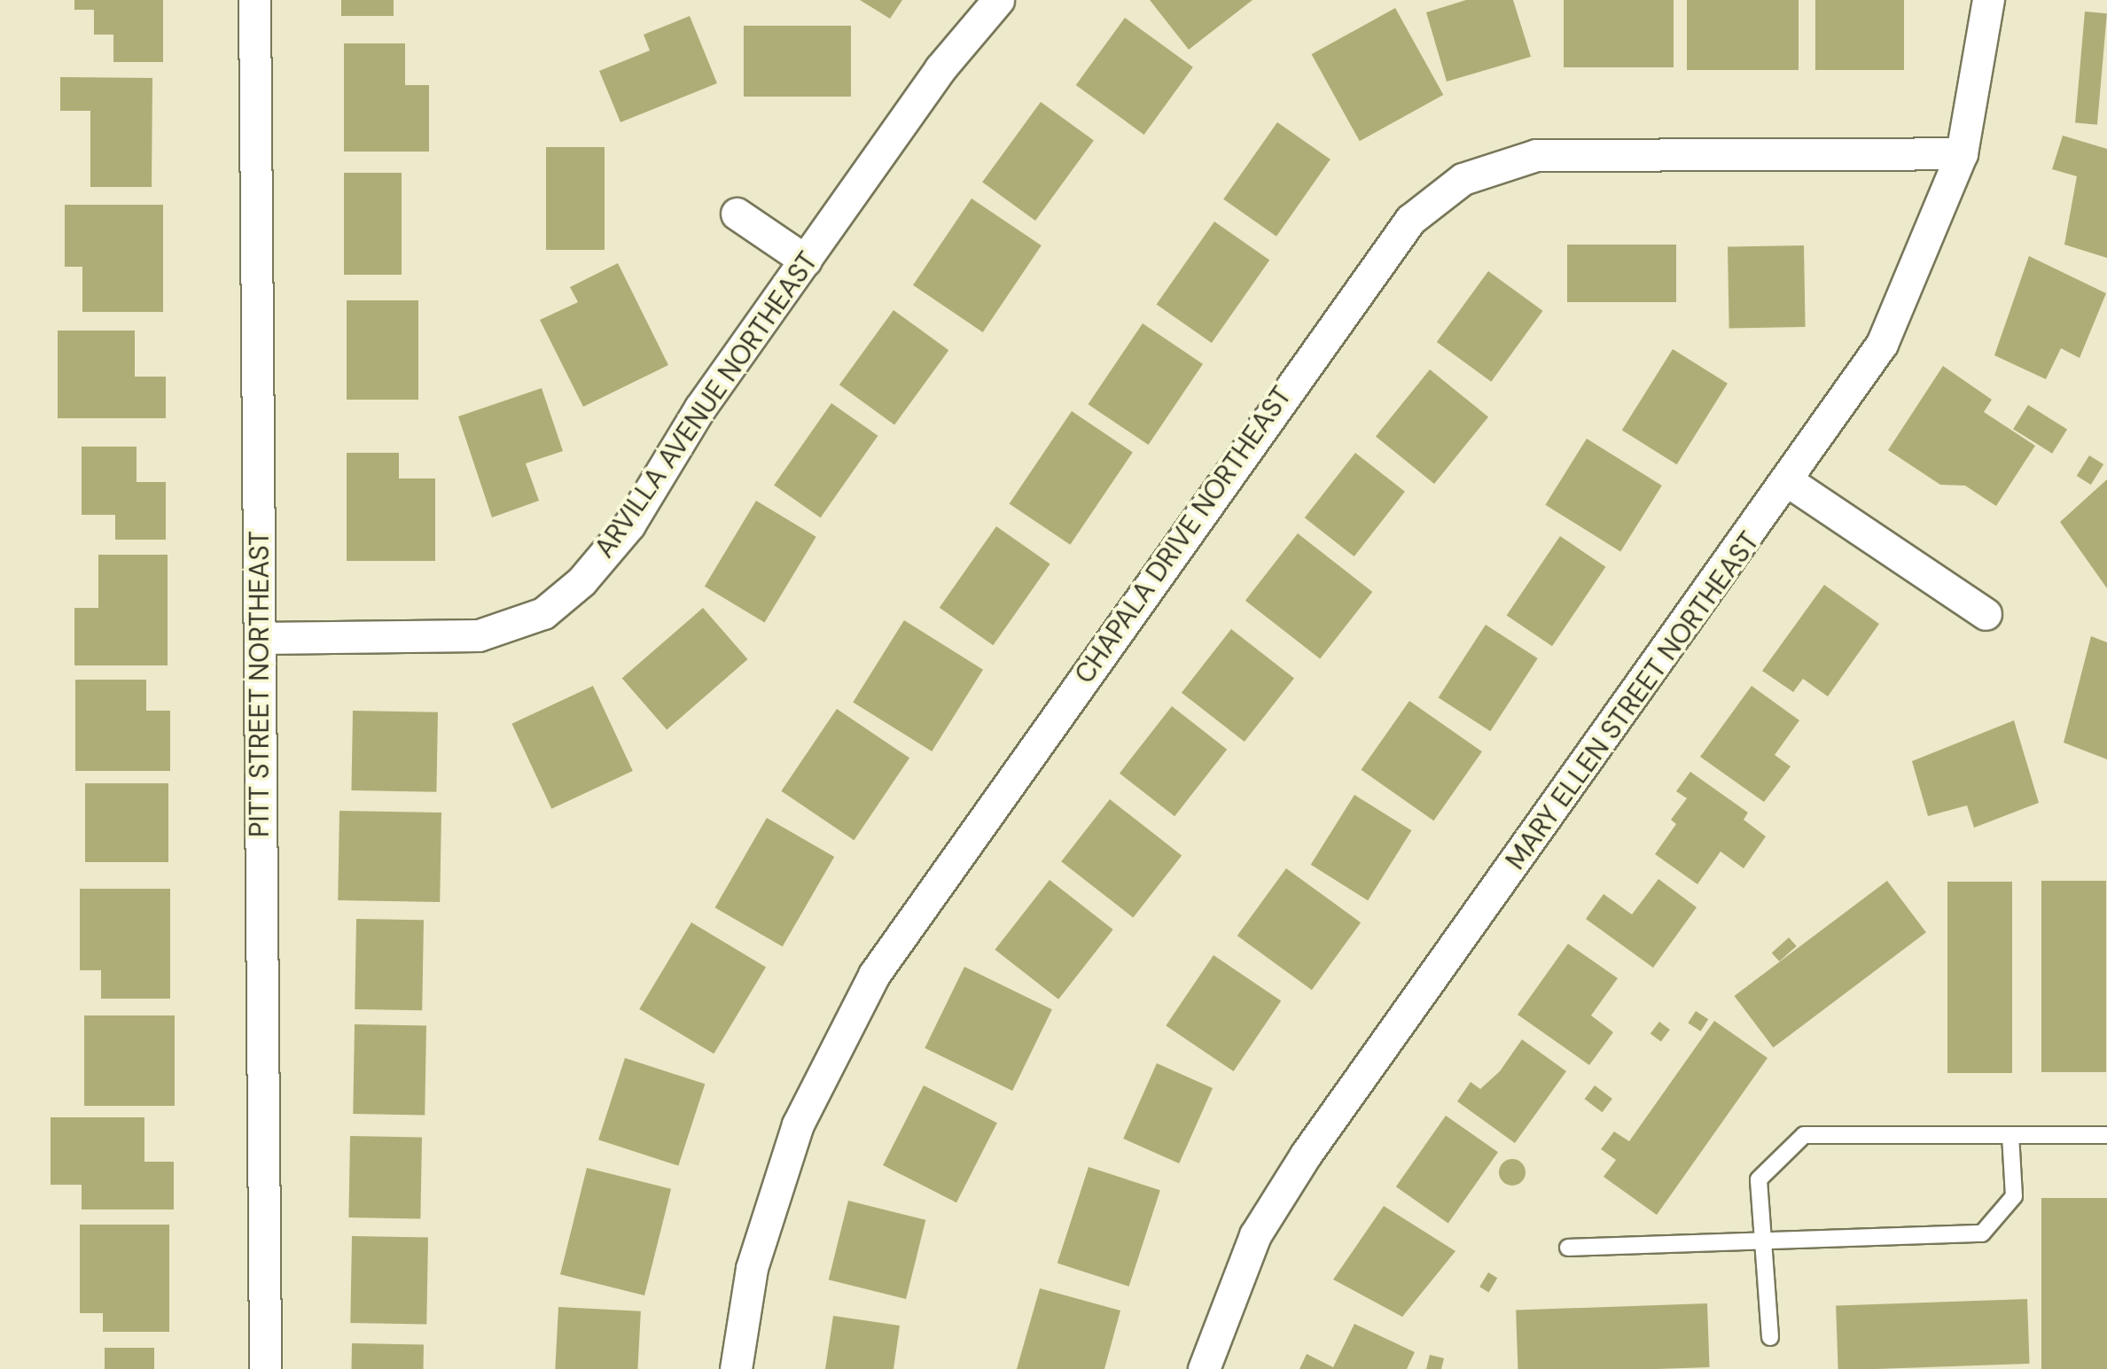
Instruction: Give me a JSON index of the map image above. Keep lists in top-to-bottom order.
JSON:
{
  "streets": {
    "street": [
      "ARVILLA AVENUE NORTHEAST",
      "CHAPALA DRIVE NORTHEAST",
      "PITT STREET NORTHEAST",
      "MARY ELLEN STREET NORTHEAST"
    ]
  },
  "crossings": [
    ["ARVILLA AVENUE NORTHEAST", "PITT STREET NORTHEAST"],
    ["CHAPALA DRIVE NORTHEAST", "MARY ELLEN STREET NORTHEAST"]
  ]
}
